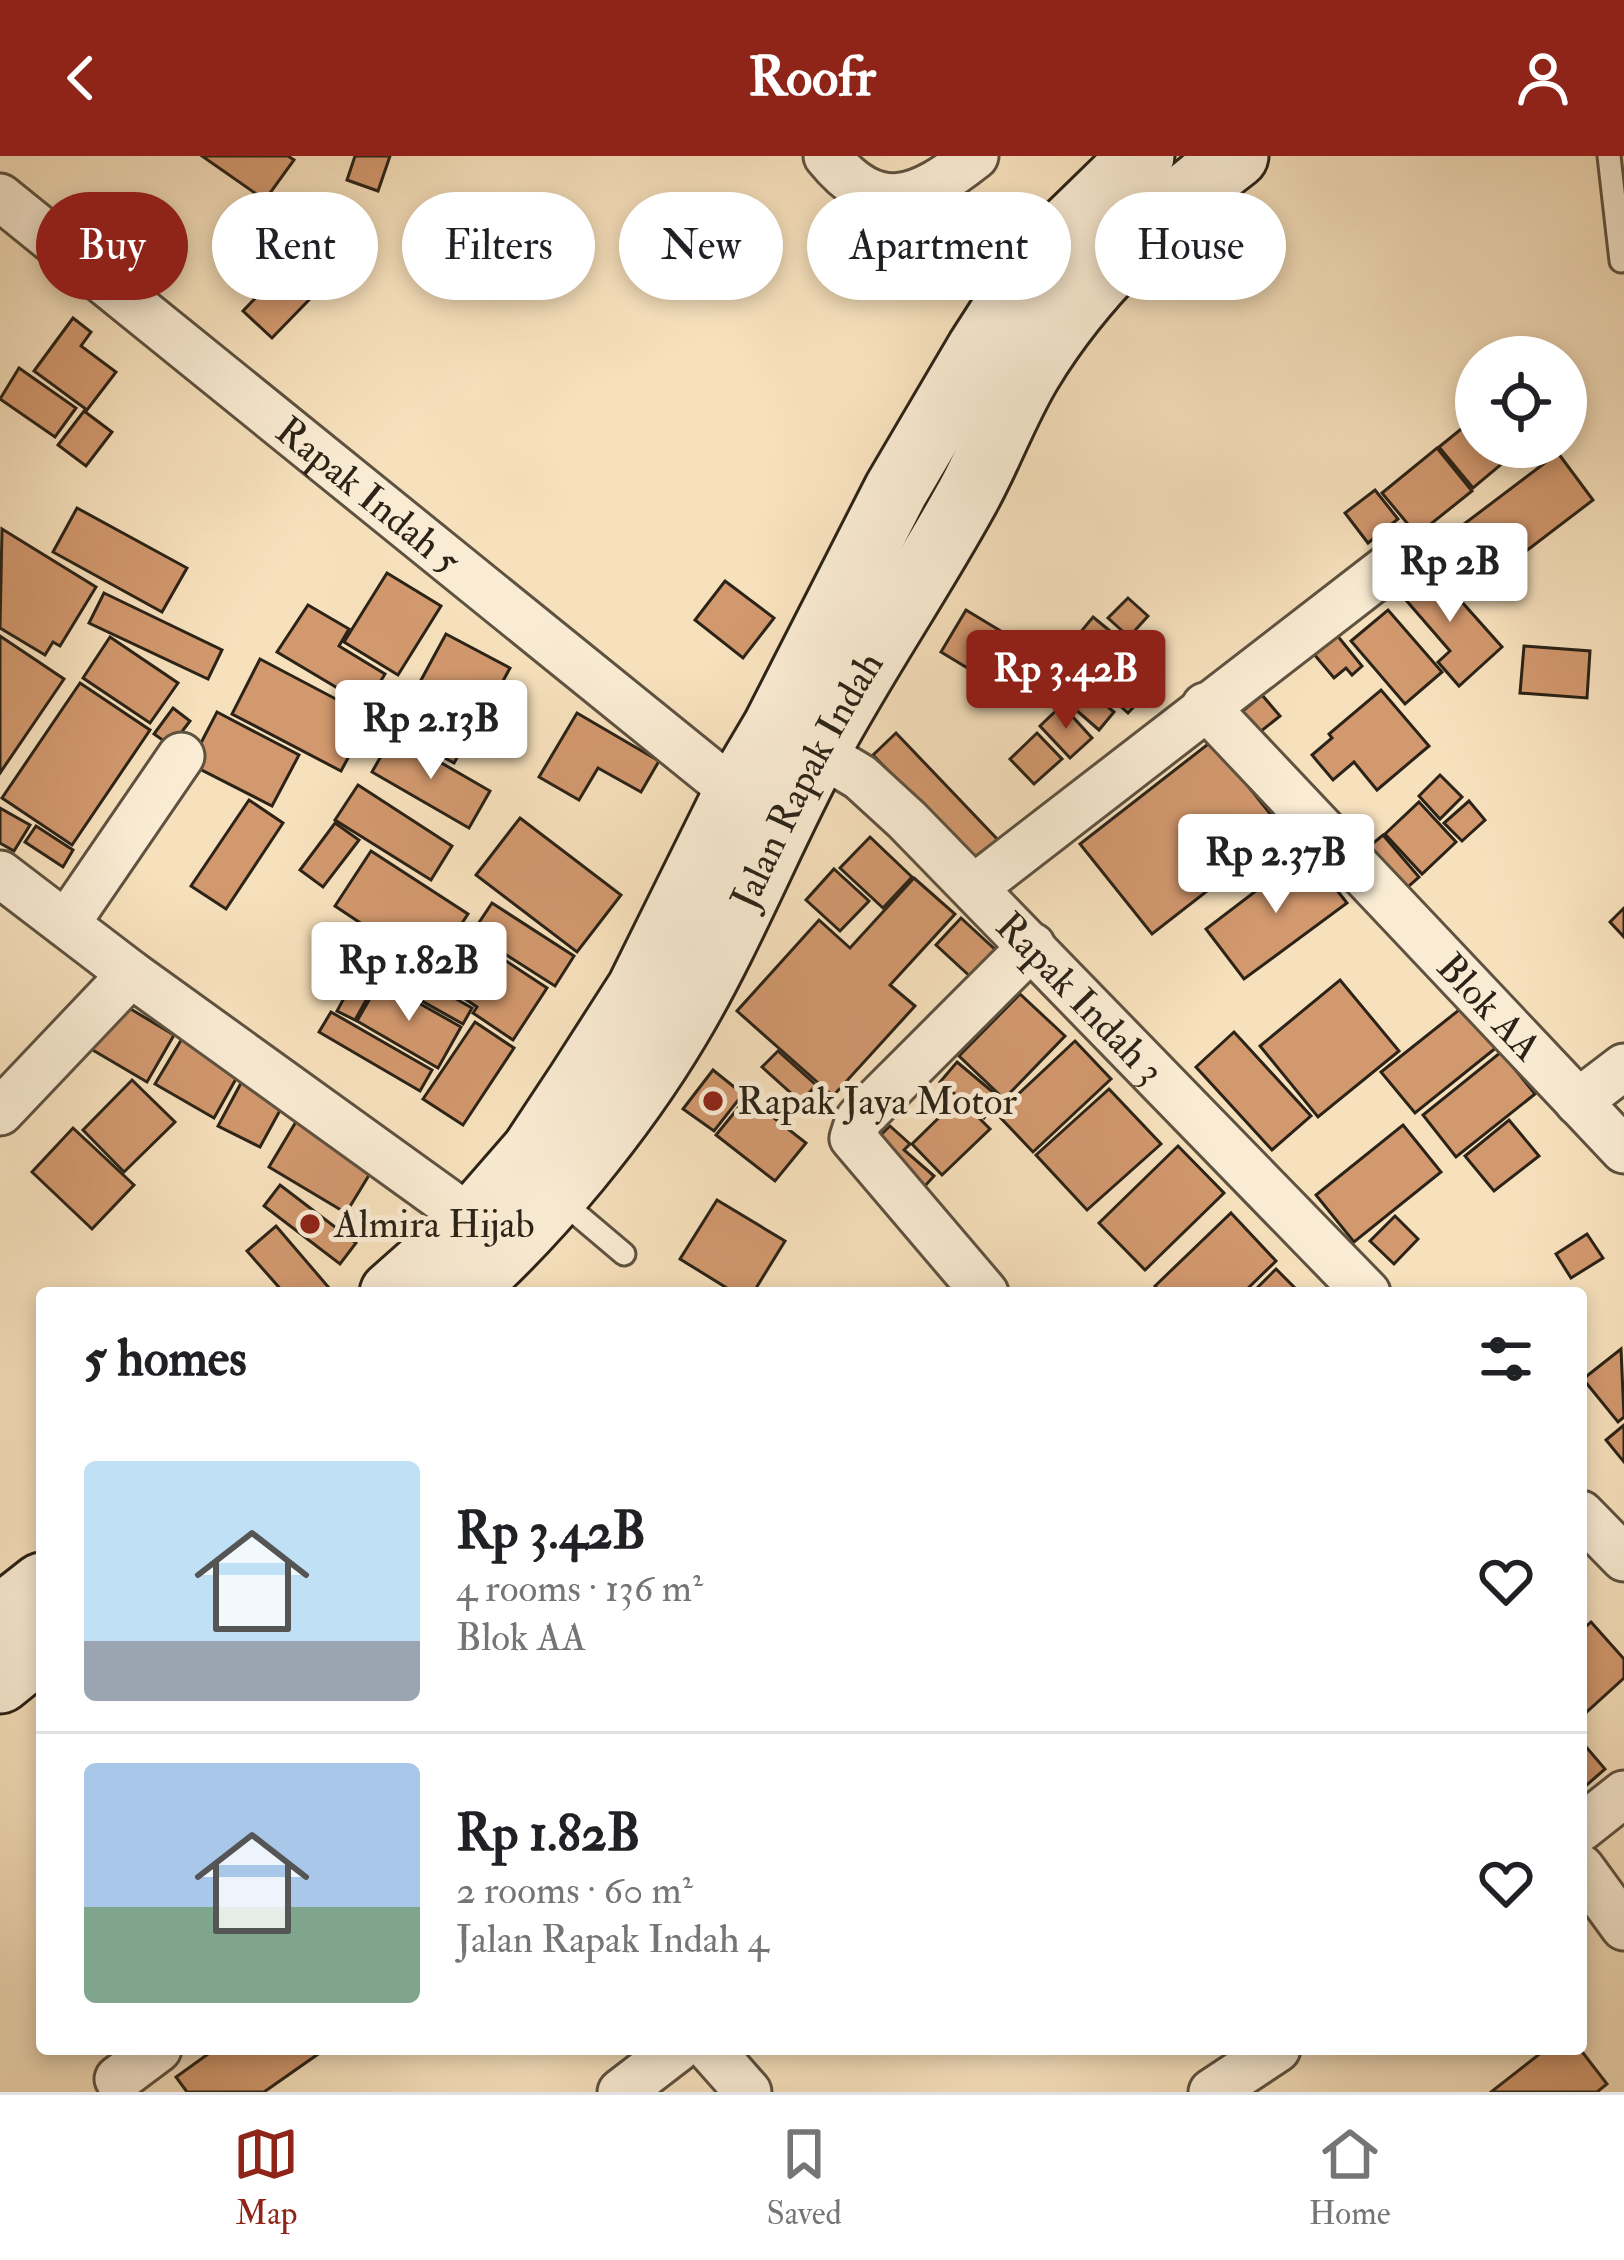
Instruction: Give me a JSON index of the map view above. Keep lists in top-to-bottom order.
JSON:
{
  "streets": {
    "main road": ["Jalan Rapak Indah"],
    "street": ["Rapak Indah 5", "Rapak Indah 3", "Blok AA"]
  },
  "crossings": [
    ["Rapak Indah 5", "Jalan Rapak Indah"],
    ["Jalan Rapak Indah", "Rapak Indah 3"]
  ],
  "places": ["Rapak Jaya Motor", "Almira Hijab"],
  "page": {
    "header": "Roofr",
    "chip": [
      "Buy",
      "Rent",
      "Filters",
      "New",
      "Apartment",
      "House"
    ],
    "price": [
      "Rp 2B",
      "Rp 3.42B",
      "Rp 2.13B",
      "Rp 2.37B",
      "Rp 1.82B"
    ],
    "heading": "5 homes",
    "list": [
      {
        "name": "Rp 3.42B",
        "note": "4 rooms · 136 m² · Blok AA"
      },
      {
        "name": "Rp 1.82B",
        "note": "2 rooms · 60 m² · Jalan Rapak Indah 4"
      }
    ],
    "tabs": ["Map", "Saved", "Home"]
  }
}
